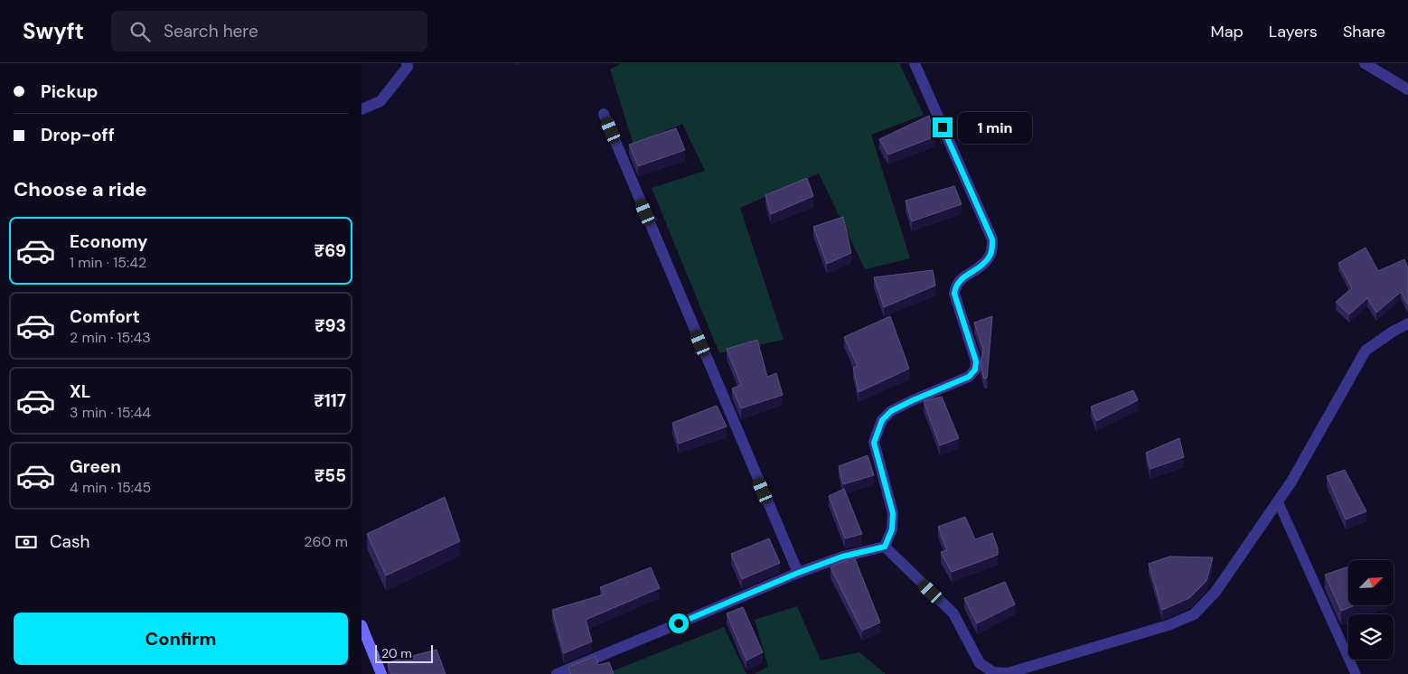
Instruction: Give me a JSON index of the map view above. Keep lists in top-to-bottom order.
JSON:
{
  "scale_bar": "20 m",
  "north": "top right",
  "page": {
    "header": "Swyft",
    "search": "Search here",
    "nav": ["Map", "Layers", "Share"],
    "banner": ["Pickup", "Drop-off"],
    "bubble": "1 min",
    "heading": "Choose a ride",
    "list": [
      {
        "name": "Economy",
        "note": "1 min · 15:42",
        "value": "₹69"
      },
      {
        "name": "Comfort",
        "note": "2 min · 15:43",
        "value": "₹93"
      },
      {
        "name": "XL",
        "note": "3 min · 15:44",
        "value": "₹117"
      },
      {
        "name": "Green",
        "note": "4 min · 15:45",
        "value": "₹55"
      }
    ],
    "pay": ["Cash", "260 m"],
    "buttons": "Confirm",
    "scale": "20 m"
  }
}
